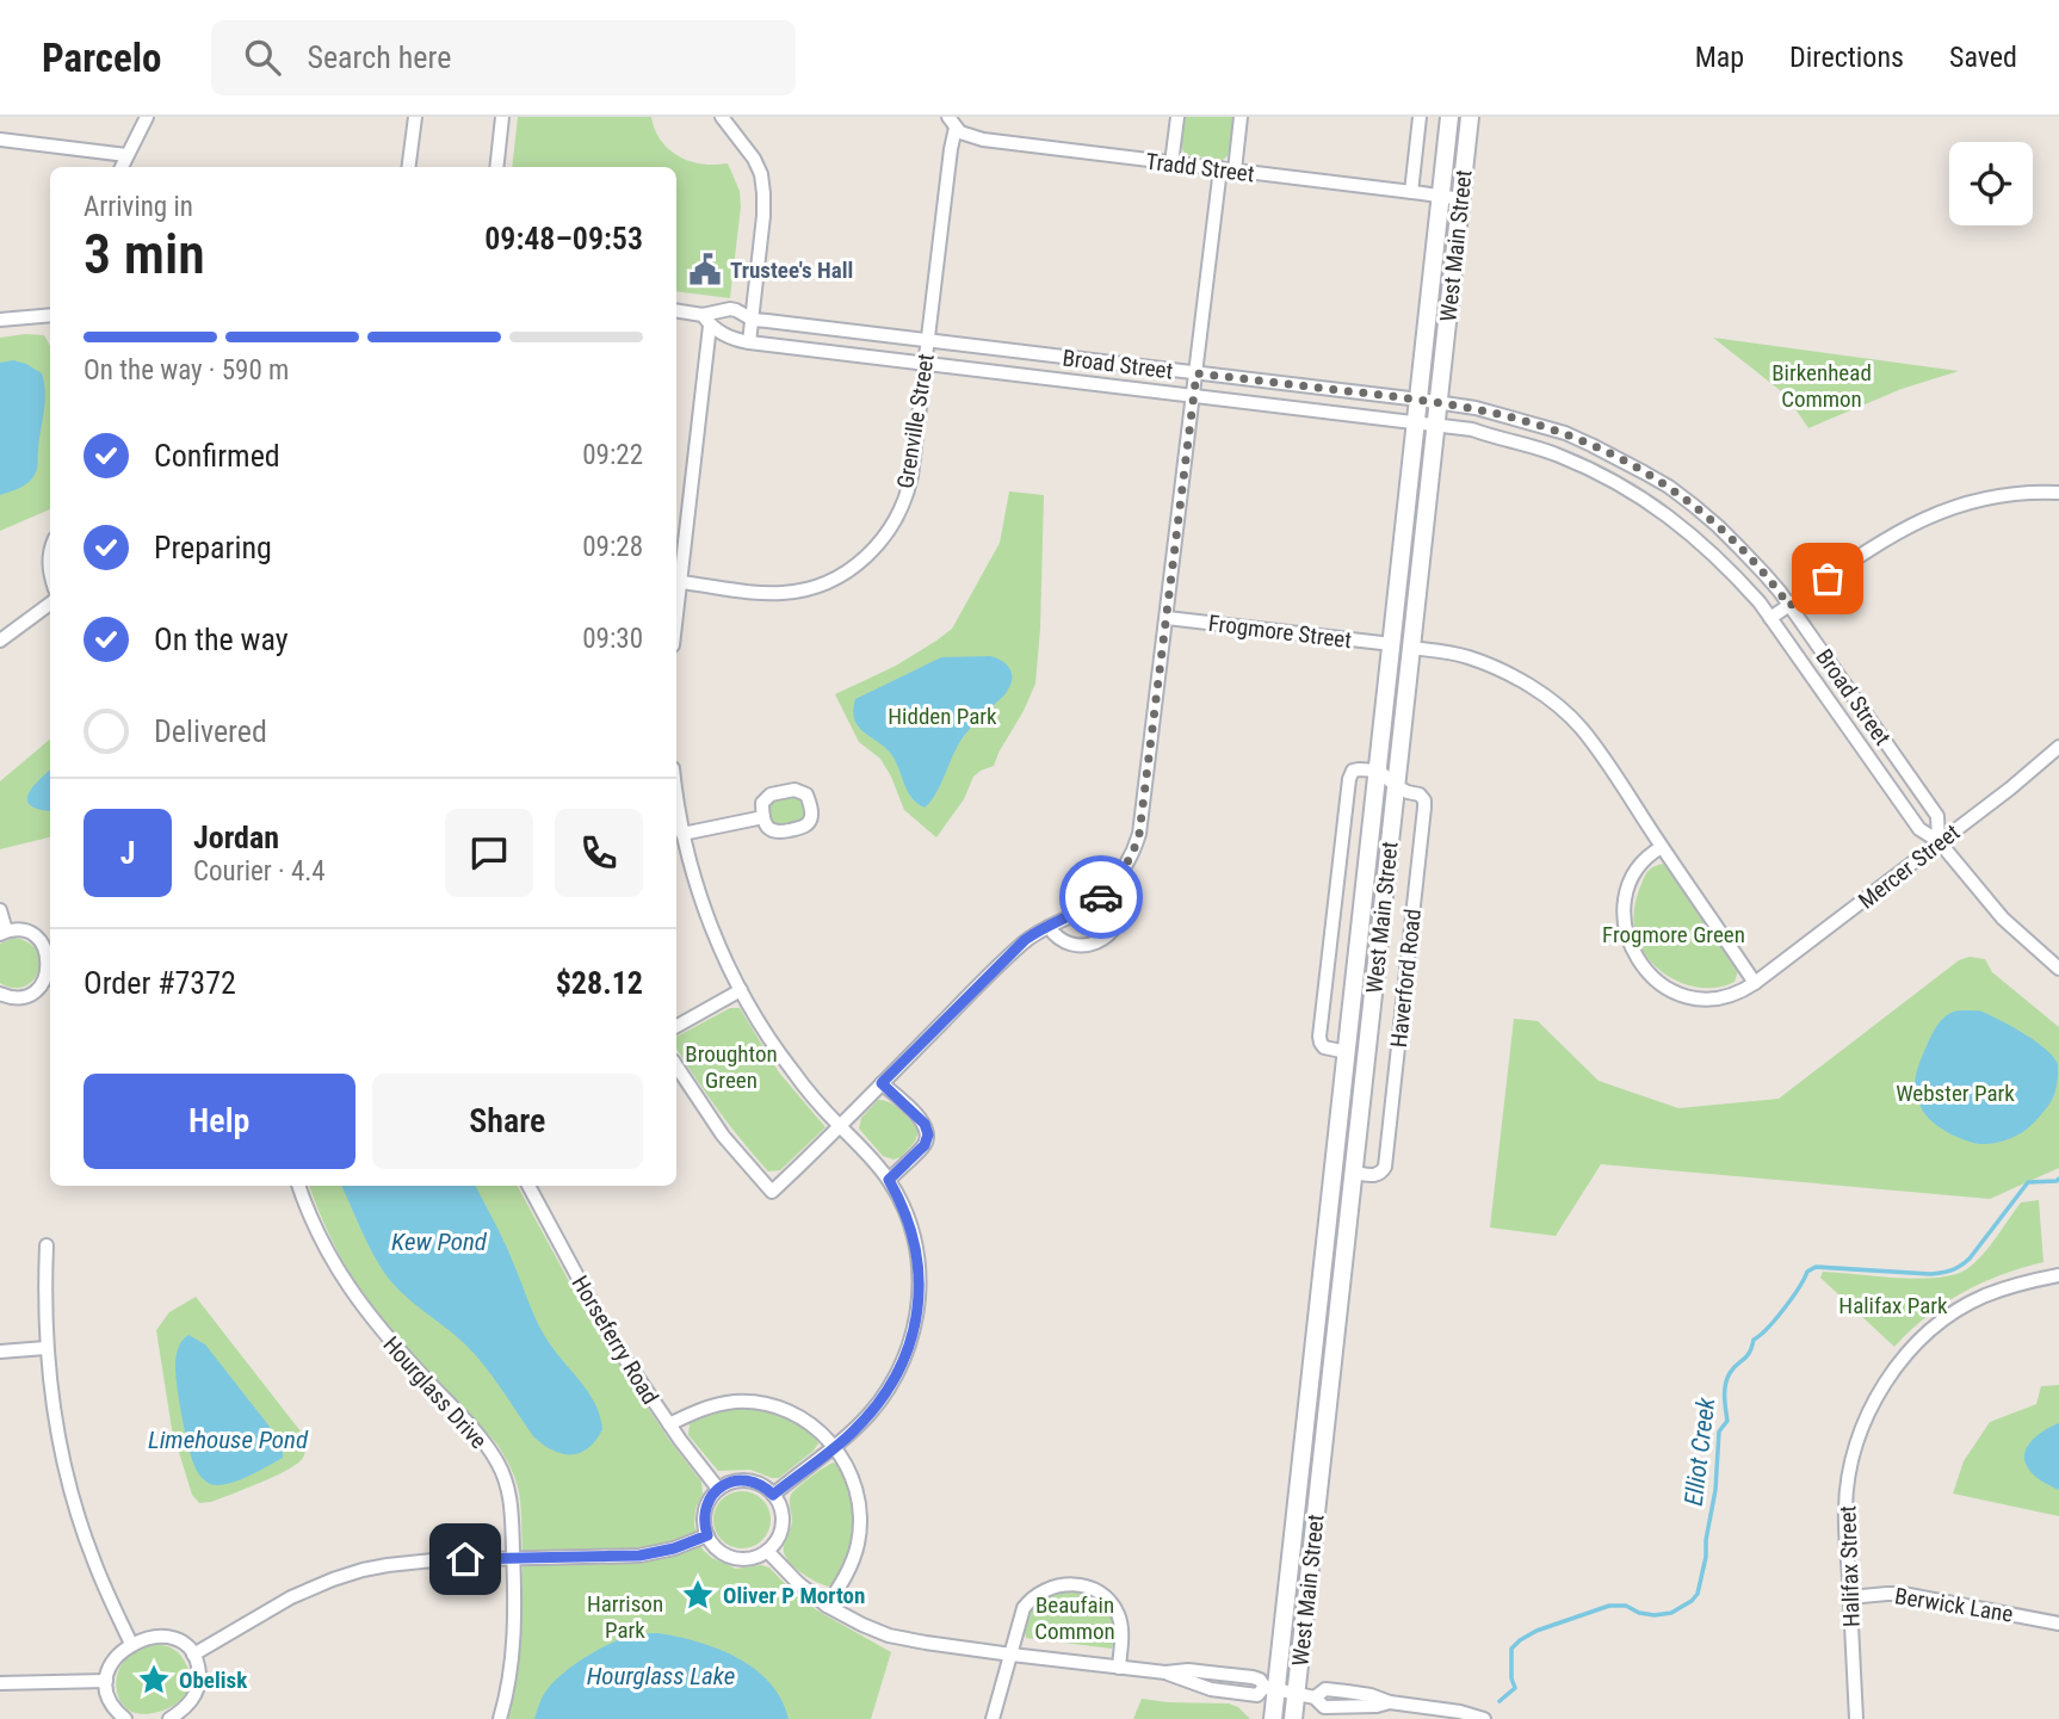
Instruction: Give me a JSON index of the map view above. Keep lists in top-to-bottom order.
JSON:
{
  "streets": {
    "street": [
      "Tradd Street",
      "West Main Street",
      "Broad Street",
      "Grenville Street",
      "Frogmore Street",
      "Mercer Street",
      "Haverford Road",
      "Horseferry Road",
      "Hourglass Drive",
      "Halifax Street",
      "Berwick Lane"
    ]
  },
  "crossings": [
    ["Tradd Street", "West Main Street"],
    ["Tradd Street", "Grenville Street"],
    ["West Main Street", "Broad Street"],
    ["West Main Street", "Frogmore Street"],
    ["West Main Street", "Haverford Road"],
    ["Broad Street", "Grenville Street"],
    ["Broad Street", "Mercer Street"],
    ["Halifax Street", "Berwick Lane"]
  ],
  "water": [
    "Kew Pond",
    "Limehouse Pond",
    "Elliot Creek",
    "Hourglass Lake"
  ],
  "parks": [
    "Birkenhead Common",
    "Hidden Park",
    "Frogmore Green",
    "Broughton Green",
    "Webster Park",
    "Halifax Park",
    "Harrison Park",
    "Beaufain Common"
  ],
  "places": {
    "public building": ["Trustee's Hall"],
    "place": ["Oliver P Morton", "Obelisk"]
  },
  "page": {
    "header": "Parcelo",
    "search": "Search here",
    "nav": ["Map", "Directions", "Saved"],
    "heading": ["3 min", "Arriving in", "09:48–09:53"],
    "panel": [
      "Jordan",
      "Courier · 4.4",
      "Order #7372",
      "$28.12"
    ],
    "bar": "On the way · 590 m",
    "list": [
      ["Confirmed", "09:22"],
      ["Preparing", "09:28"],
      ["On the way", "09:30"],
      "Delivered"
    ],
    "round": "J",
    "buttons": ["Help", "Share"]
  }
}
